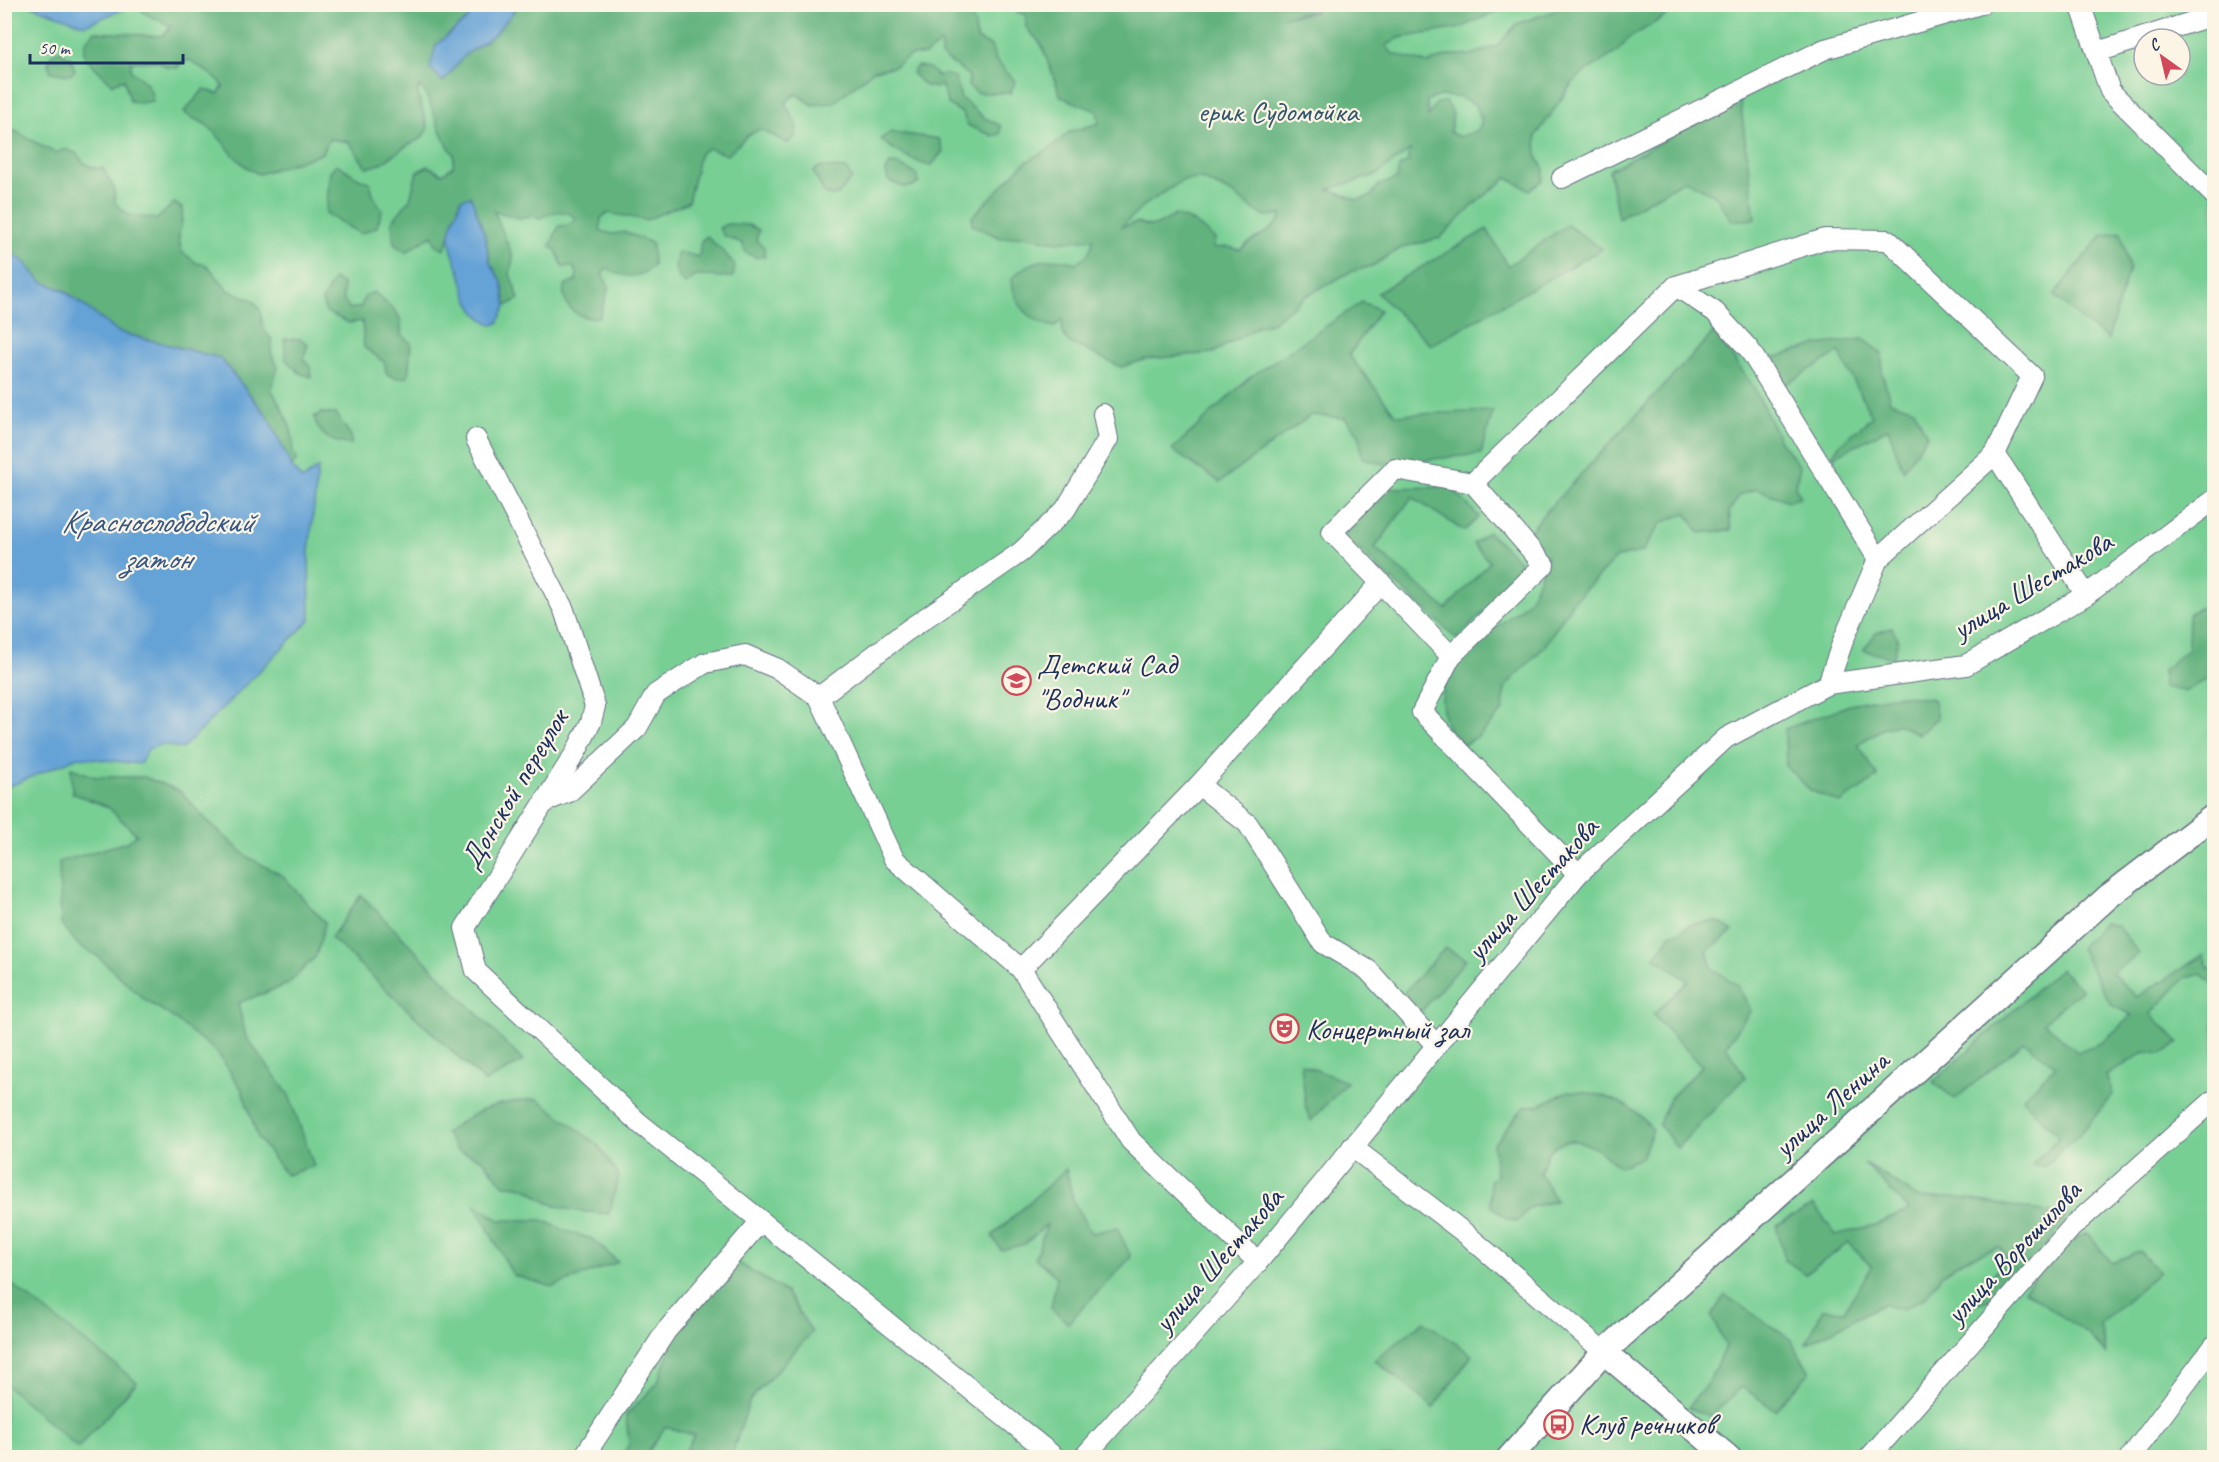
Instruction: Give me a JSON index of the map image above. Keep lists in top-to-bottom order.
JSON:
{
  "streets": {
    "street": [
      "улица Шестакова",
      "Донской переулок",
      "улица Ленина",
      "улица Ворошилова"
    ]
  },
  "water": ["Краснослободский затон"],
  "parks": ["ерик Судомойка"],
  "places": {
    "school or university": ["Детский Сад \"Водник\""],
    "theatre": ["Концертный зал"],
    "bus stop": ["Клуб речников"]
  },
  "scale_bar": "50 m",
  "north": "top left"
}
